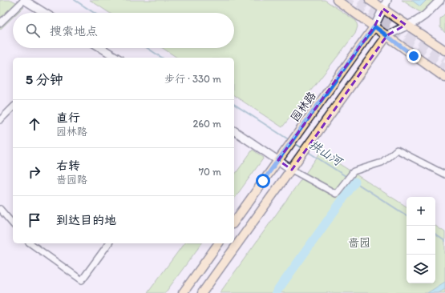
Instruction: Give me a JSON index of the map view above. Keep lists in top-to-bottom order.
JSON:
{
  "streets": {
    "main road": ["园林路"]
  },
  "water": ["拱山河"],
  "parks": ["啬园"],
  "page": {
    "search": "搜索地点",
    "heading": ["5 分钟", "步行 · 330 m"],
    "list": [
      ["直行", "园林路", "260 m"],
      ["右转", "啬园路", "70 m"],
      "到达目的地"
    ],
    "map_buttons": ["+", "−"]
  }
}
